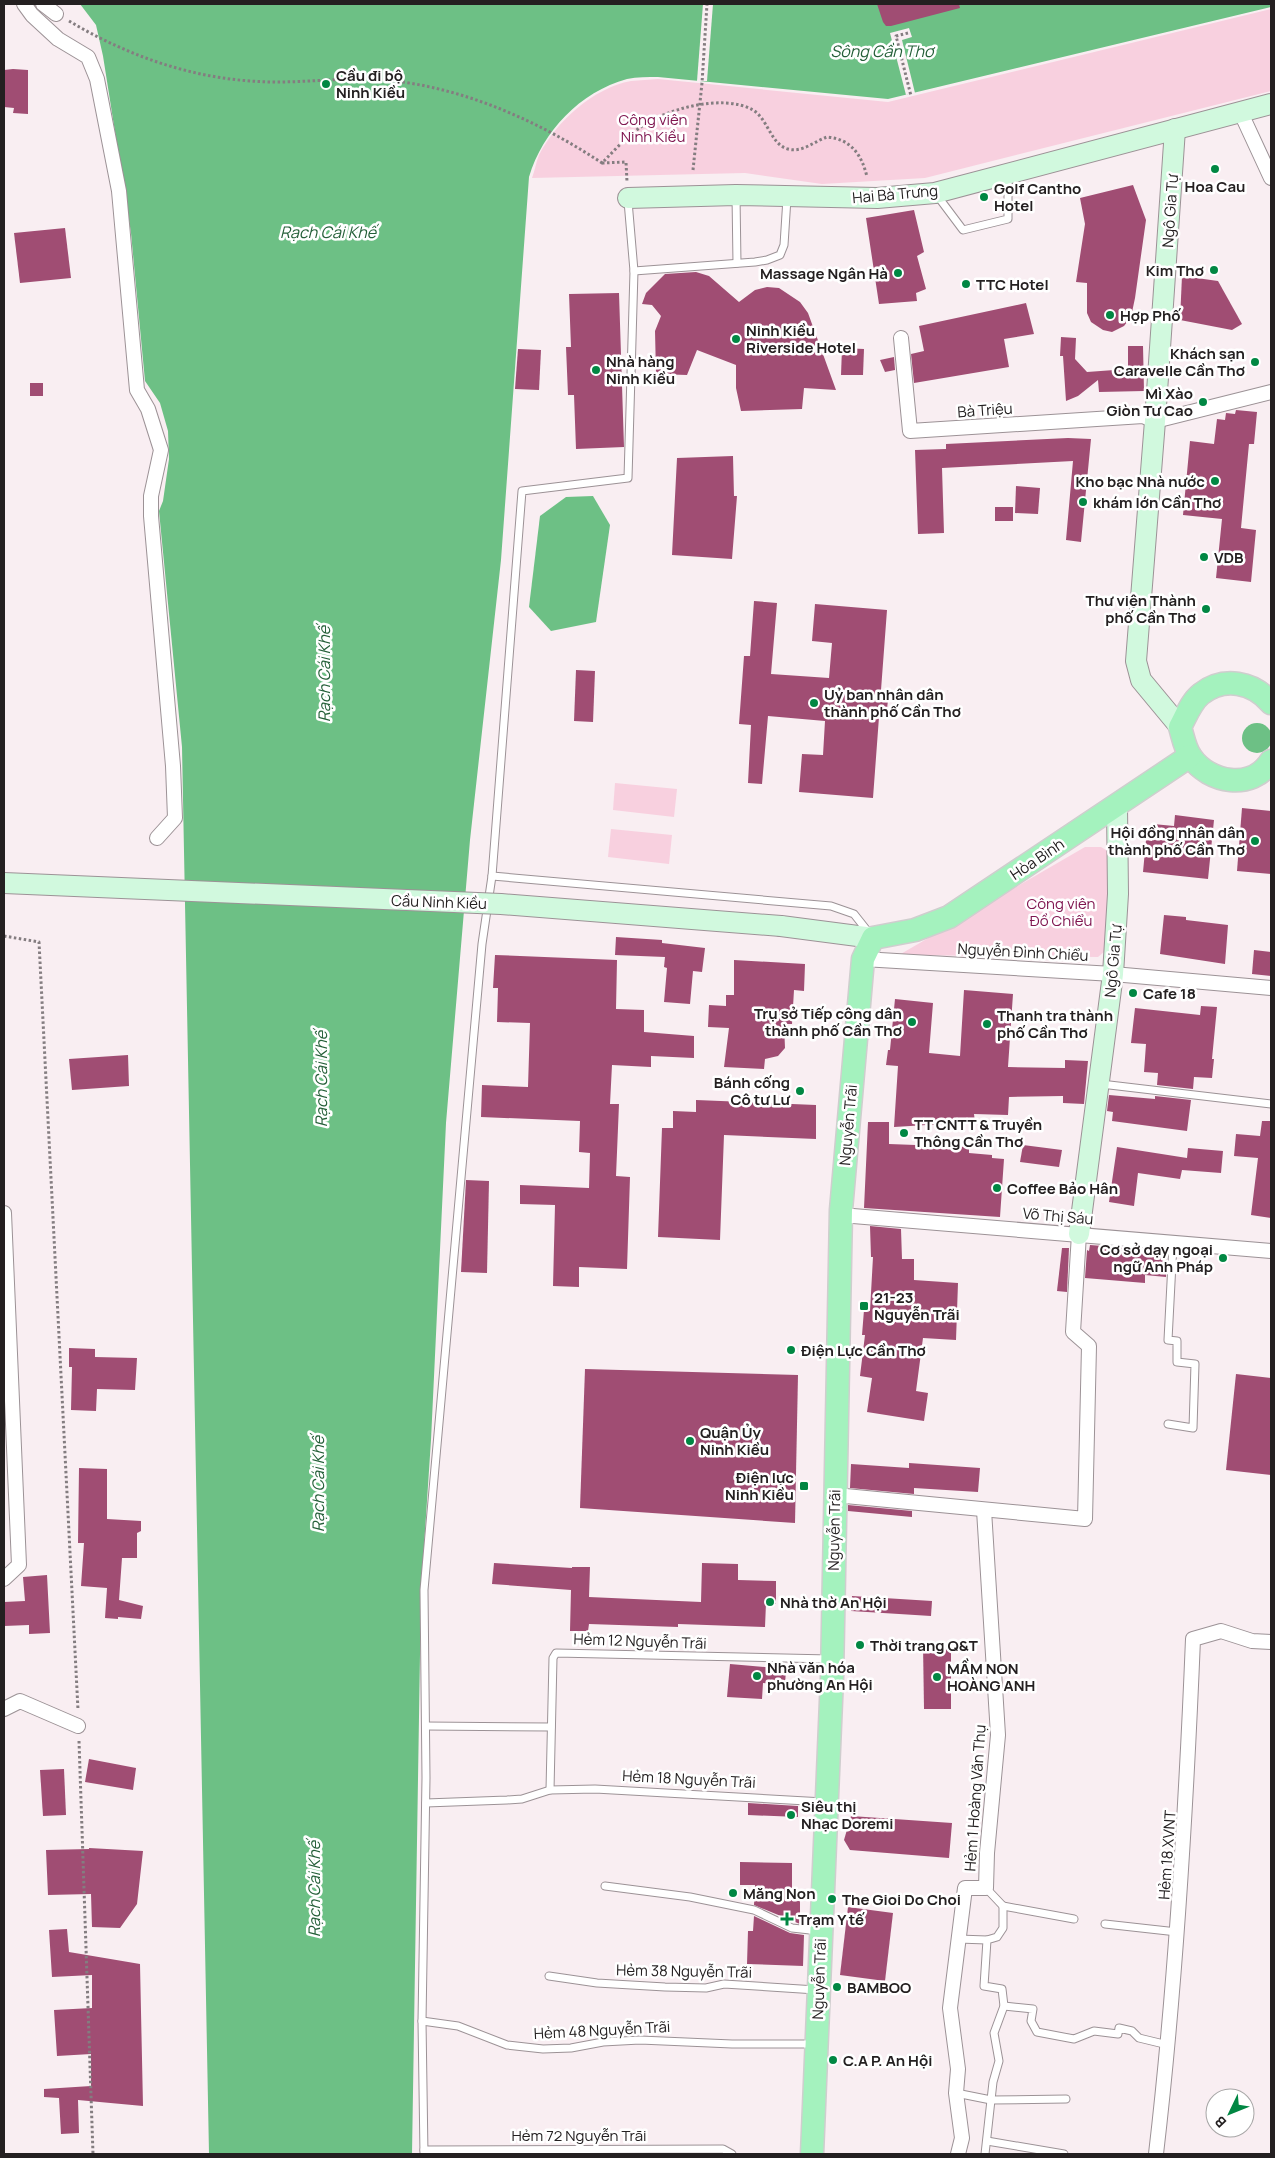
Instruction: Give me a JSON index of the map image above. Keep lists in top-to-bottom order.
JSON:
{
  "streets": {
    "main road": ["Hòa Bình", "Nguyễn Trãi"],
    "street": [
      "Hai Bà Trưng",
      "Ngô Gia Tự",
      "Bà Triệu",
      "Cầu Ninh Kiều",
      "Nguyễn Đình Chiểu",
      "Võ Thị Sáu",
      "Hẻm 1 Hoàng Văn Thụ",
      "Hẻm 18 XVNT"
    ],
    "lane": [
      "Hẻm 12 Nguyễn Trãi",
      "Hẻm 18 Nguyễn Trãi",
      "Hẻm 38 Nguyễn Trãi",
      "Hẻm 48 Nguyễn Trãi",
      "Hẻm 72 Nguyễn Trãi"
    ]
  },
  "crossings": [
    ["Hai Bà Trưng", "Ngô Gia Tự"],
    ["Ngô Gia Tự", "Bà Triệu"],
    ["Ngô Gia Tự", "Hòa Bình"],
    ["Ngô Gia Tự", "Nguyễn Đình Chiểu"],
    ["Ngô Gia Tự", "Võ Thị Sáu"],
    ["Hòa Bình", "Cầu Ninh Kiều"],
    ["Hòa Bình", "Nguyễn Trãi"],
    ["Cầu Ninh Kiều", "Nguyễn Trãi"],
    ["Nguyễn Đình Chiểu", "Nguyễn Trãi"],
    ["Nguyễn Trãi", "Võ Thị Sáu"],
    ["Nguyễn Trãi", "Hẻm 12 Nguyễn Trãi"],
    ["Nguyễn Trãi", "Hẻm 18 Nguyễn Trãi"],
    ["Nguyễn Trãi", "Hẻm 38 Nguyễn Trãi"],
    ["Nguyễn Trãi", "Hẻm 48 Nguyễn Trãi"],
    ["Hẻm 12 Nguyễn Trãi", "Hẻm 18 Nguyễn Trãi"]
  ],
  "water": ["Sông Cần Thơ", "Rạch Cái Khế"],
  "parks": ["Công viên Ninh Kiều", "Công viên Đồ Chiểu"],
  "places": {
    "other": [
      "Cầu đi bộ Ninh Kiều",
      "Hoa Cau",
      "Golf Cantho Hotel",
      "Kim Thơ",
      "Massage Ngân Hà",
      "TTC Hotel",
      "Hợp Phố",
      "Ninh Kiều Riverside Hotel",
      "Khách sạn Caravelle Cần Thơ",
      "Nhà hàng Ninh Kiều",
      "Mì Xào Giòn Tư Cao",
      "Kho bạc Nhà nước",
      "khám lớn Cần Thơ",
      "VDB",
      "Thư viện Thành phố Cần Thơ",
      "Uỷ ban nhân dân thành phố Cần Thơ",
      "Hội đồng nhân dân thành phố Cần Thơ",
      "Cafe 18",
      "Trụ sở Tiếp công dân thành phố Cần Thơ",
      "Thanh tra thành phố Cần Thơ",
      "Bánh cống Cô tư Lư",
      "TT CNTT & Truyền Thông Cần Thơ",
      "Coffee Bảo Hân",
      "Cơ sở dạy ngoại ngữ Anh Pháp",
      "Điện Lực Cần Thơ",
      "Quận Ủy Ninh Kiều",
      "Nhà thờ An Hội",
      "Thời trang Q&T",
      "Nhà văn hóa phường An Hội",
      "MẦM NON HOÀNG ANH",
      "Siêu thị Nhạc Doremi",
      "Măng Non",
      "The Gioi Do Choi",
      "BAMBOO",
      "C.A P. An Hội"
    ],
    "transit": ["21-23 Nguyễn Trãi", "Điện lực Ninh Kiều"],
    "health": ["Trạm Y tế"]
  },
  "north": "bottom left"
}
